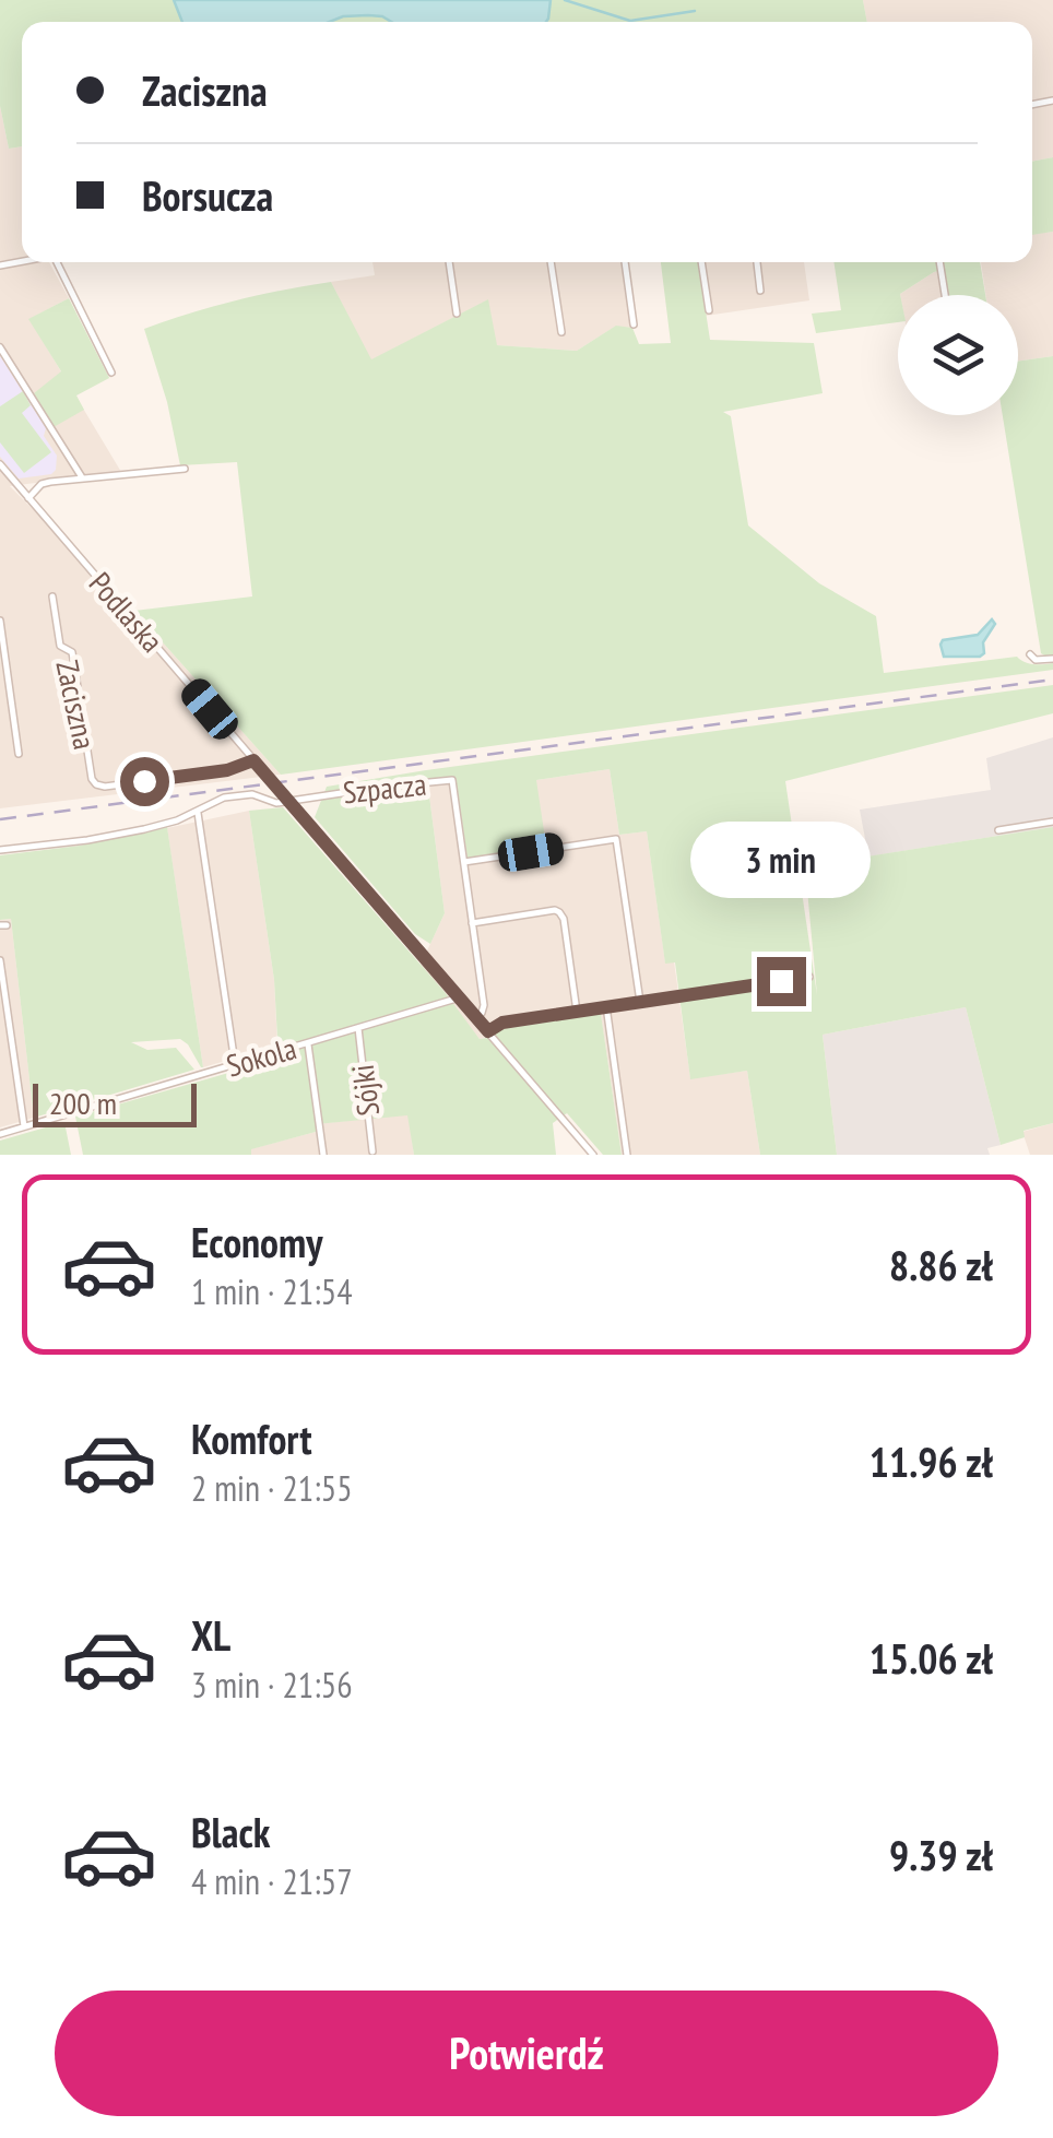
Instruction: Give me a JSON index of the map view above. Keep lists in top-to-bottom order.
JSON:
{
  "streets": {
    "street": [
      "Podlaska",
      "Zaciszna",
      "Szpacza",
      "Sokola",
      "Sójki"
    ]
  },
  "crossings": [
    ["Podlaska", "Zaciszna"],
    ["Podlaska", "Szpacza"],
    ["Podlaska", "Sokola"],
    ["Sokola", "Sójki"]
  ],
  "scale_bar": "200 m",
  "page": {
    "banner": ["Zaciszna", "Borsucza"],
    "bubble": "3 min",
    "scale": "200 m",
    "list": [
      {
        "name": "Economy",
        "note": "1 min · 21:54",
        "value": "8.86 zł"
      },
      {
        "name": "Komfort",
        "note": "2 min · 21:55",
        "value": "11.96 zł"
      },
      {
        "name": "XL",
        "note": "3 min · 21:56",
        "value": "15.06 zł"
      },
      {
        "name": "Black",
        "note": "4 min · 21:57",
        "value": "9.39 zł"
      }
    ],
    "buttons": "Potwierdź"
  }
}
